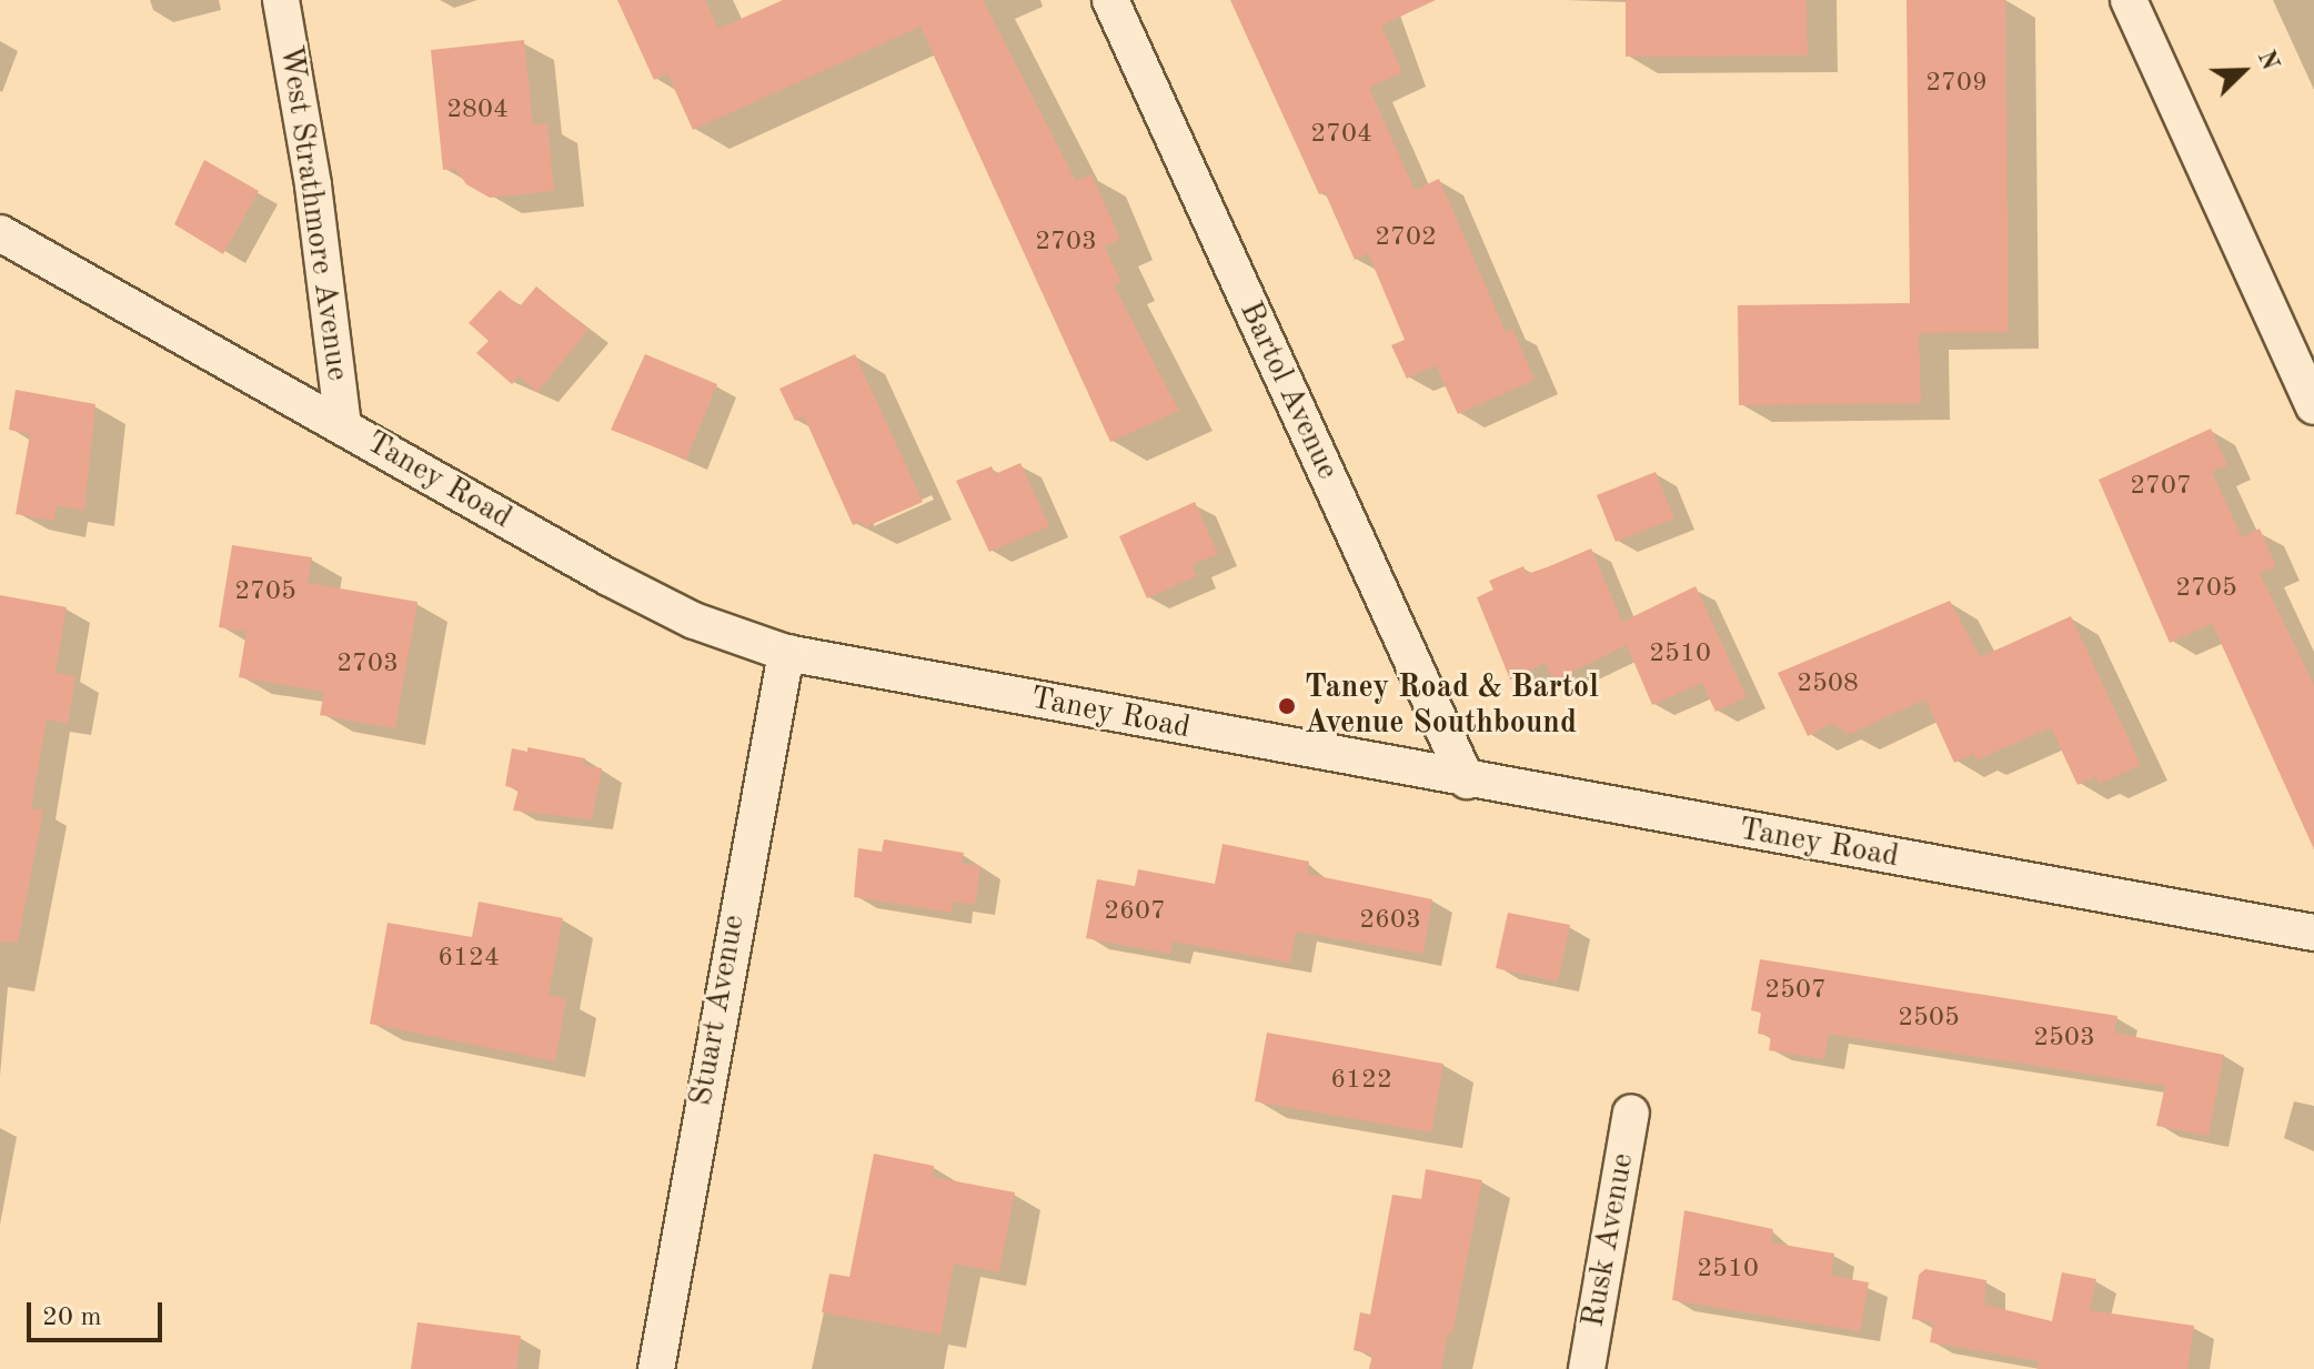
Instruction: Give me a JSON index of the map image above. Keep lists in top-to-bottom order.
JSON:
{
  "streets": {
    "street": [
      "West Strathmore Avenue",
      "Bartol Avenue",
      "Taney Road",
      "Stuart Avenue",
      "Rusk Avenue"
    ]
  },
  "crossings": [
    ["West Strathmore Avenue", "Taney Road"],
    ["Bartol Avenue", "Taney Road"],
    ["Taney Road", "Stuart Avenue"]
  ],
  "places": ["Taney Road & Bartol Avenue Southbound"],
  "house_numbers": [
    "2709",
    "2804",
    "2704",
    "2702",
    "2703",
    "2707",
    "2705",
    "2705",
    "2510",
    "2703",
    "2508",
    "2607",
    "2603",
    "6124",
    "2507",
    "2505",
    "2503",
    "6122",
    "2510"
  ],
  "scale_bar": "20 m",
  "north": "top right"
}
